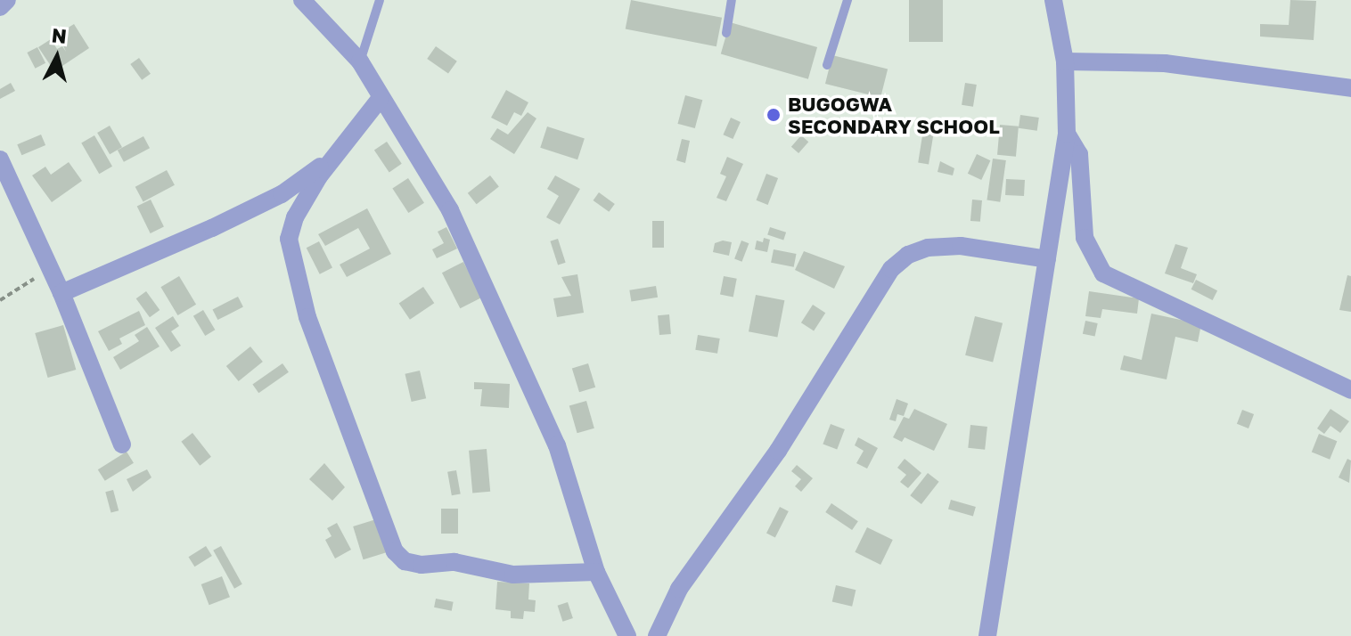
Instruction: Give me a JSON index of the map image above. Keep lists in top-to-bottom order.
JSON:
{
  "places": ["BUGOGWA SECONDARY SCHOOL"],
  "north": "top"
}
